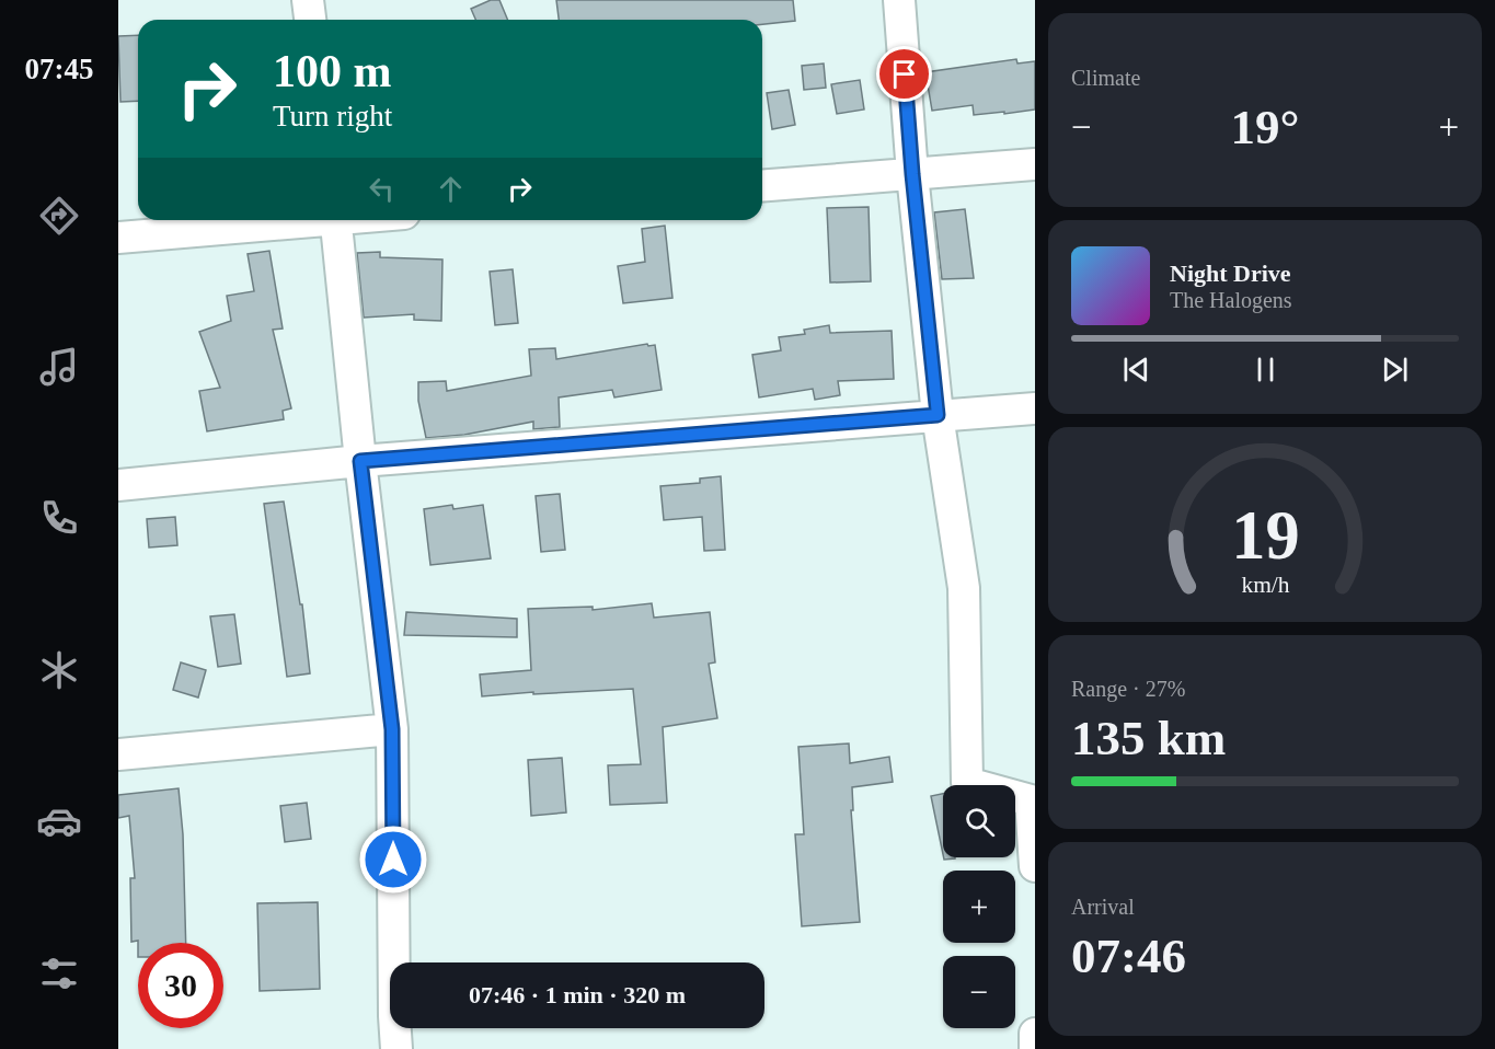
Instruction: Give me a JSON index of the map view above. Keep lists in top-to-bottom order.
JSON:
{
  "page": {
    "tabs": "07:45",
    "tile": [
      "Climate",
      ["Range · 27%", "135 km"],
      ["Arrival", "07:46"]
    ],
    "turn": ["100 m", "Turn right"],
    "heat": ["−", "19°", "+"],
    "song": ["Night Drive", "The Halogens"],
    "map_buttons": ["+", "−"],
    "limit": "30",
    "trip": "07:46 · 1 min · 320 m",
    "gauge": ["19", "km/h"]
  }
}
